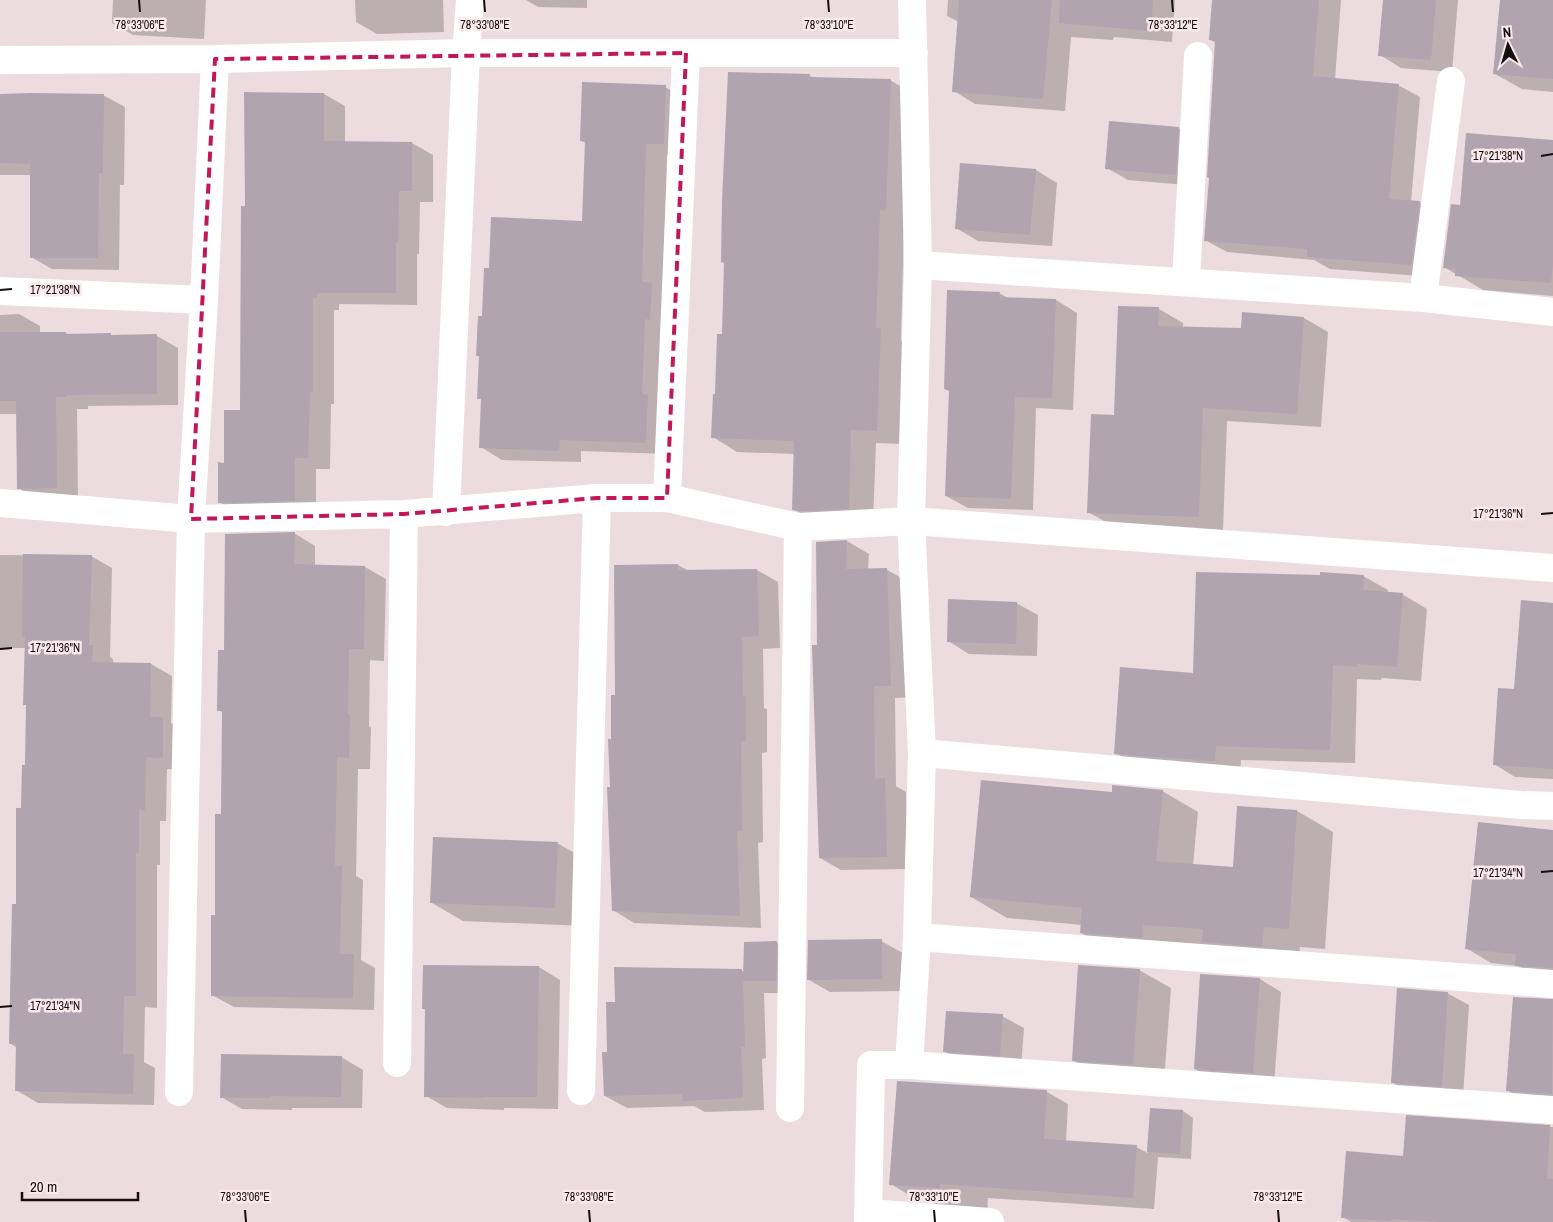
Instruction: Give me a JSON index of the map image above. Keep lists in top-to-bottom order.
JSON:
{
  "scale_bar": "20 m",
  "north": "top",
  "coordinates": [
    "78°33'06\"E",
    "78°33'08\"E",
    "78°33'10\"E",
    "78°33'12\"E",
    "17°21'38\"N",
    "17°21'36\"N",
    "17°21'34\"N"
  ]
}
